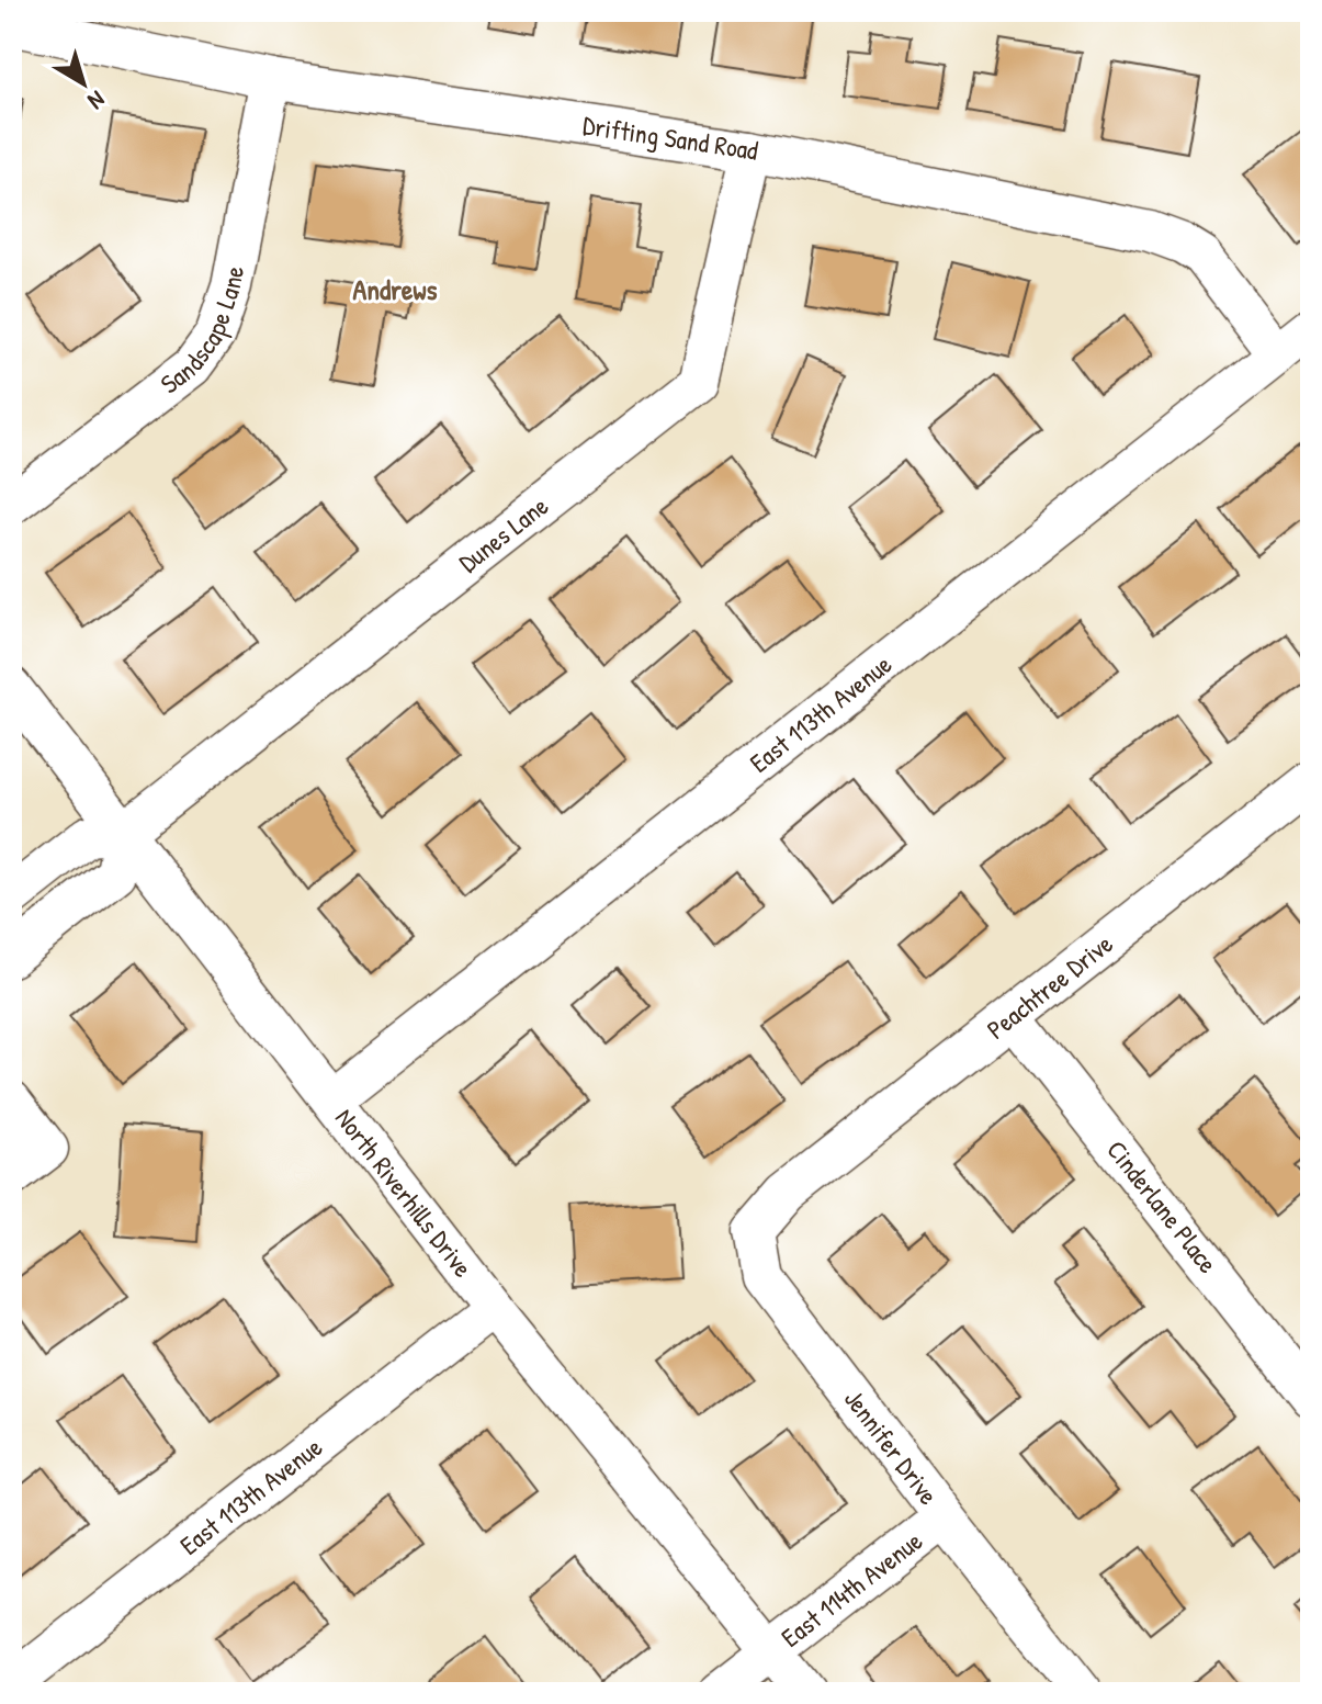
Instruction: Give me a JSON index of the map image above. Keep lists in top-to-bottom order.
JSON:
{
  "streets": {
    "street": [
      "Drifting Sand Road",
      "Sandscape Lane",
      "Dunes Lane",
      "East 113th Avenue",
      "Peachtree Drive",
      "North Riverhills Drive",
      "Cinderlane Place",
      "Jennifer Drive",
      "East 114th Avenue"
    ]
  },
  "crossings": [
    ["Drifting Sand Road", "Sandscape Lane"],
    ["Drifting Sand Road", "Dunes Lane"],
    ["Drifting Sand Road", "East 113th Avenue"],
    ["Dunes Lane", "North Riverhills Drive"],
    ["East 113th Avenue", "North Riverhills Drive"],
    ["Peachtree Drive", "Cinderlane Place"],
    ["Peachtree Drive", "Jennifer Drive"],
    ["North Riverhills Drive", "East 114th Avenue"],
    ["Jennifer Drive", "East 114th Avenue"]
  ],
  "districts": ["Andrews"],
  "north": "bottom right"
}
